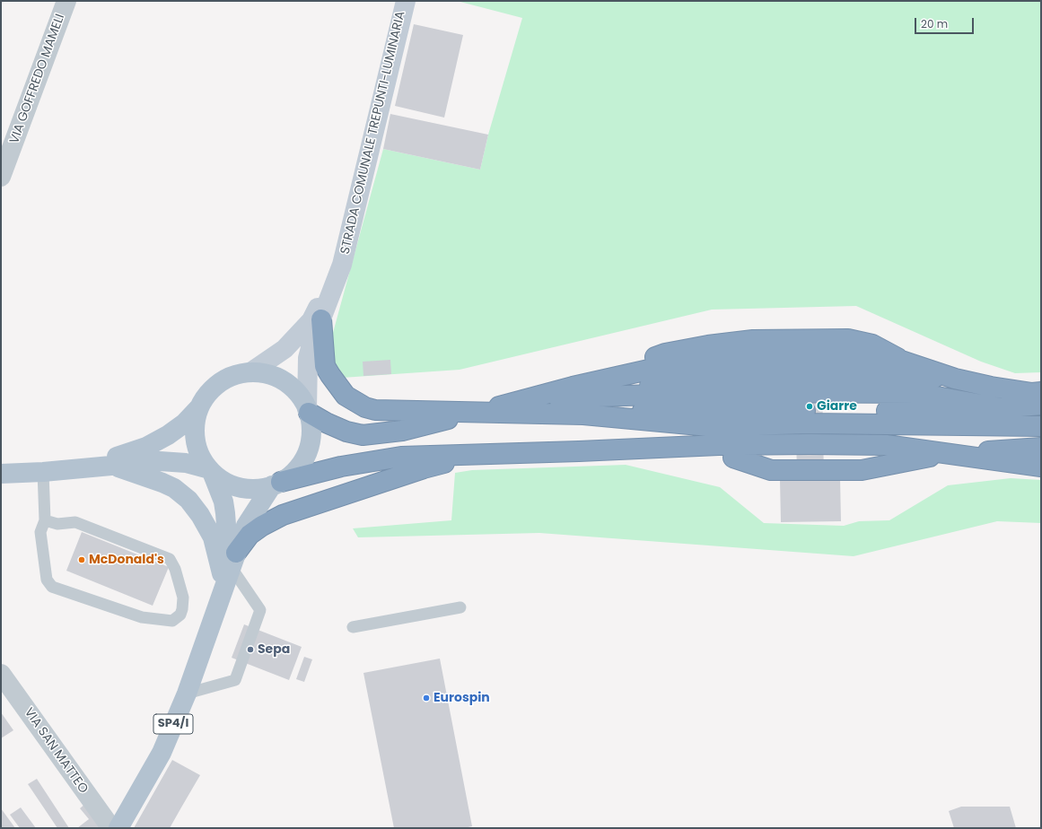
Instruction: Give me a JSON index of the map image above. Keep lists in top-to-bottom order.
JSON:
{
  "streets": {
    "main road": ["STRADA COMUNALE TREPUNTI-LUMINARIA", "SP4/I"],
    "street": ["VIA GOFFREDO MAMELI", "VIA SAN MATTEO"]
  },
  "places": [
    "Giarre",
    "McDonald's",
    "Sepa",
    "Eurospin"
  ],
  "scale_bar": "20 m"
}
